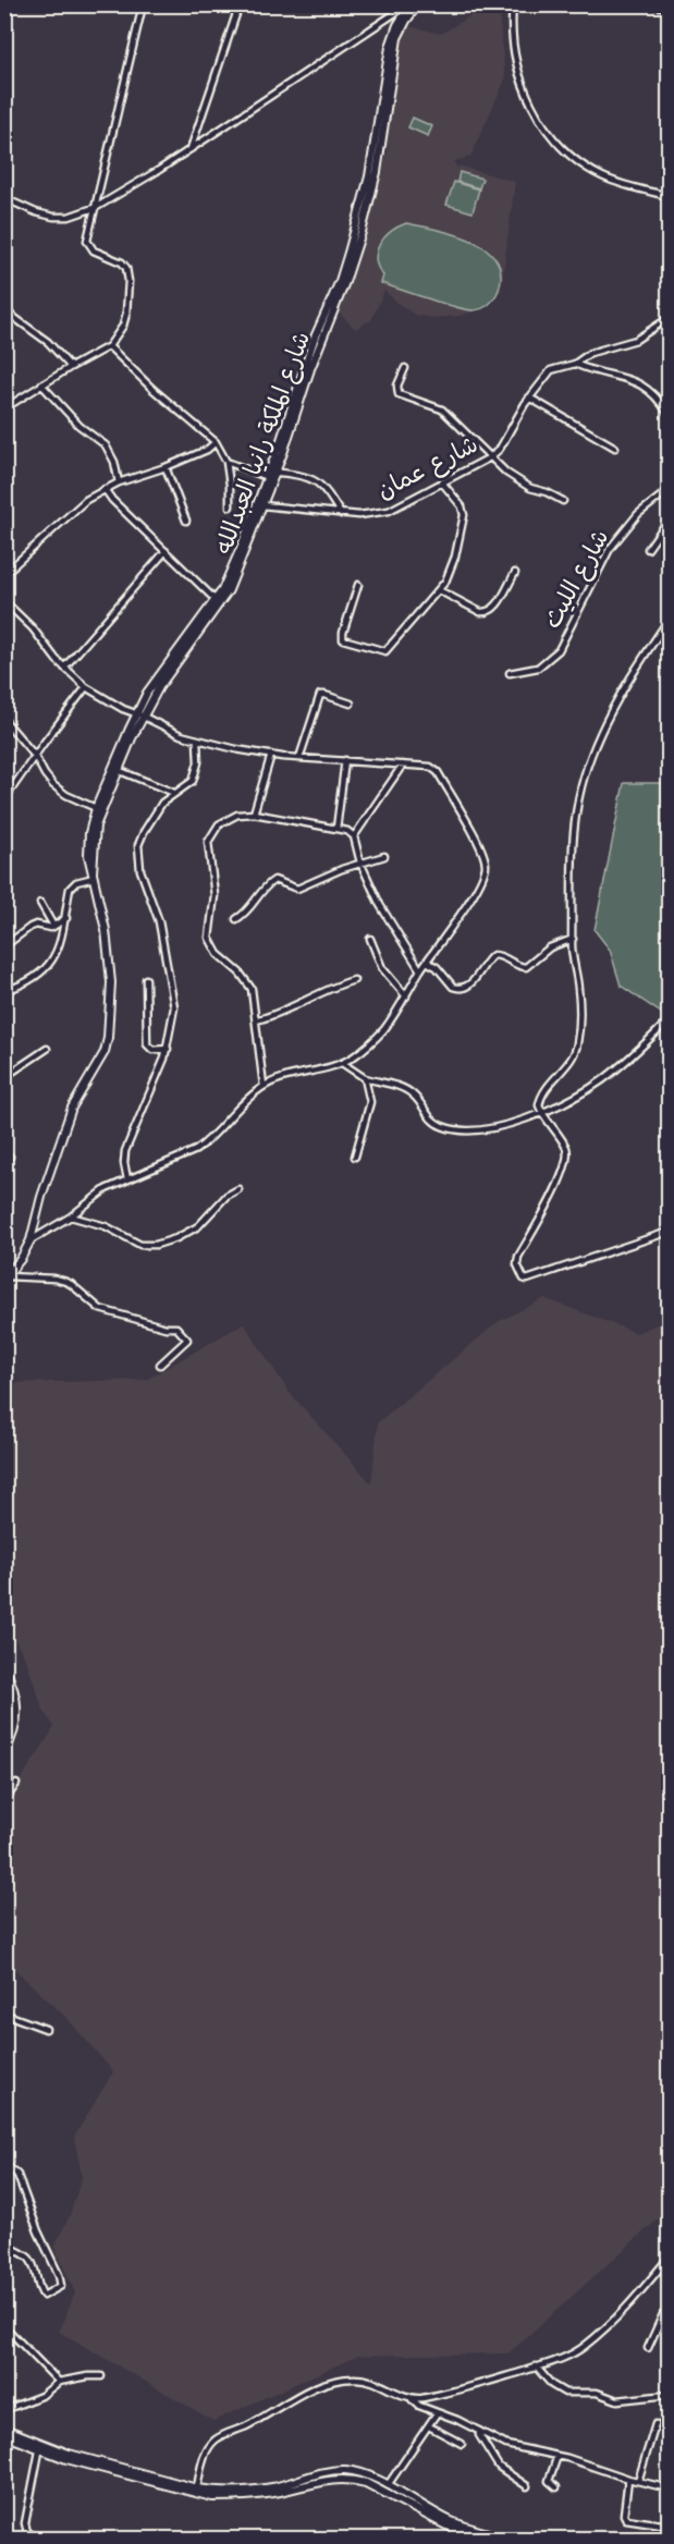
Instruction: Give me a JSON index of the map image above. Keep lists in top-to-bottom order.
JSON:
{
  "streets": {
    "main road": ["شارع الملكة رانيا العبدالله"],
    "street": ["شارع عمان", "شارع الليث"]
  },
  "crossings": [
    ["شارع الملكة رانيا العبدالله", "شارع عمان"]
  ]
}
